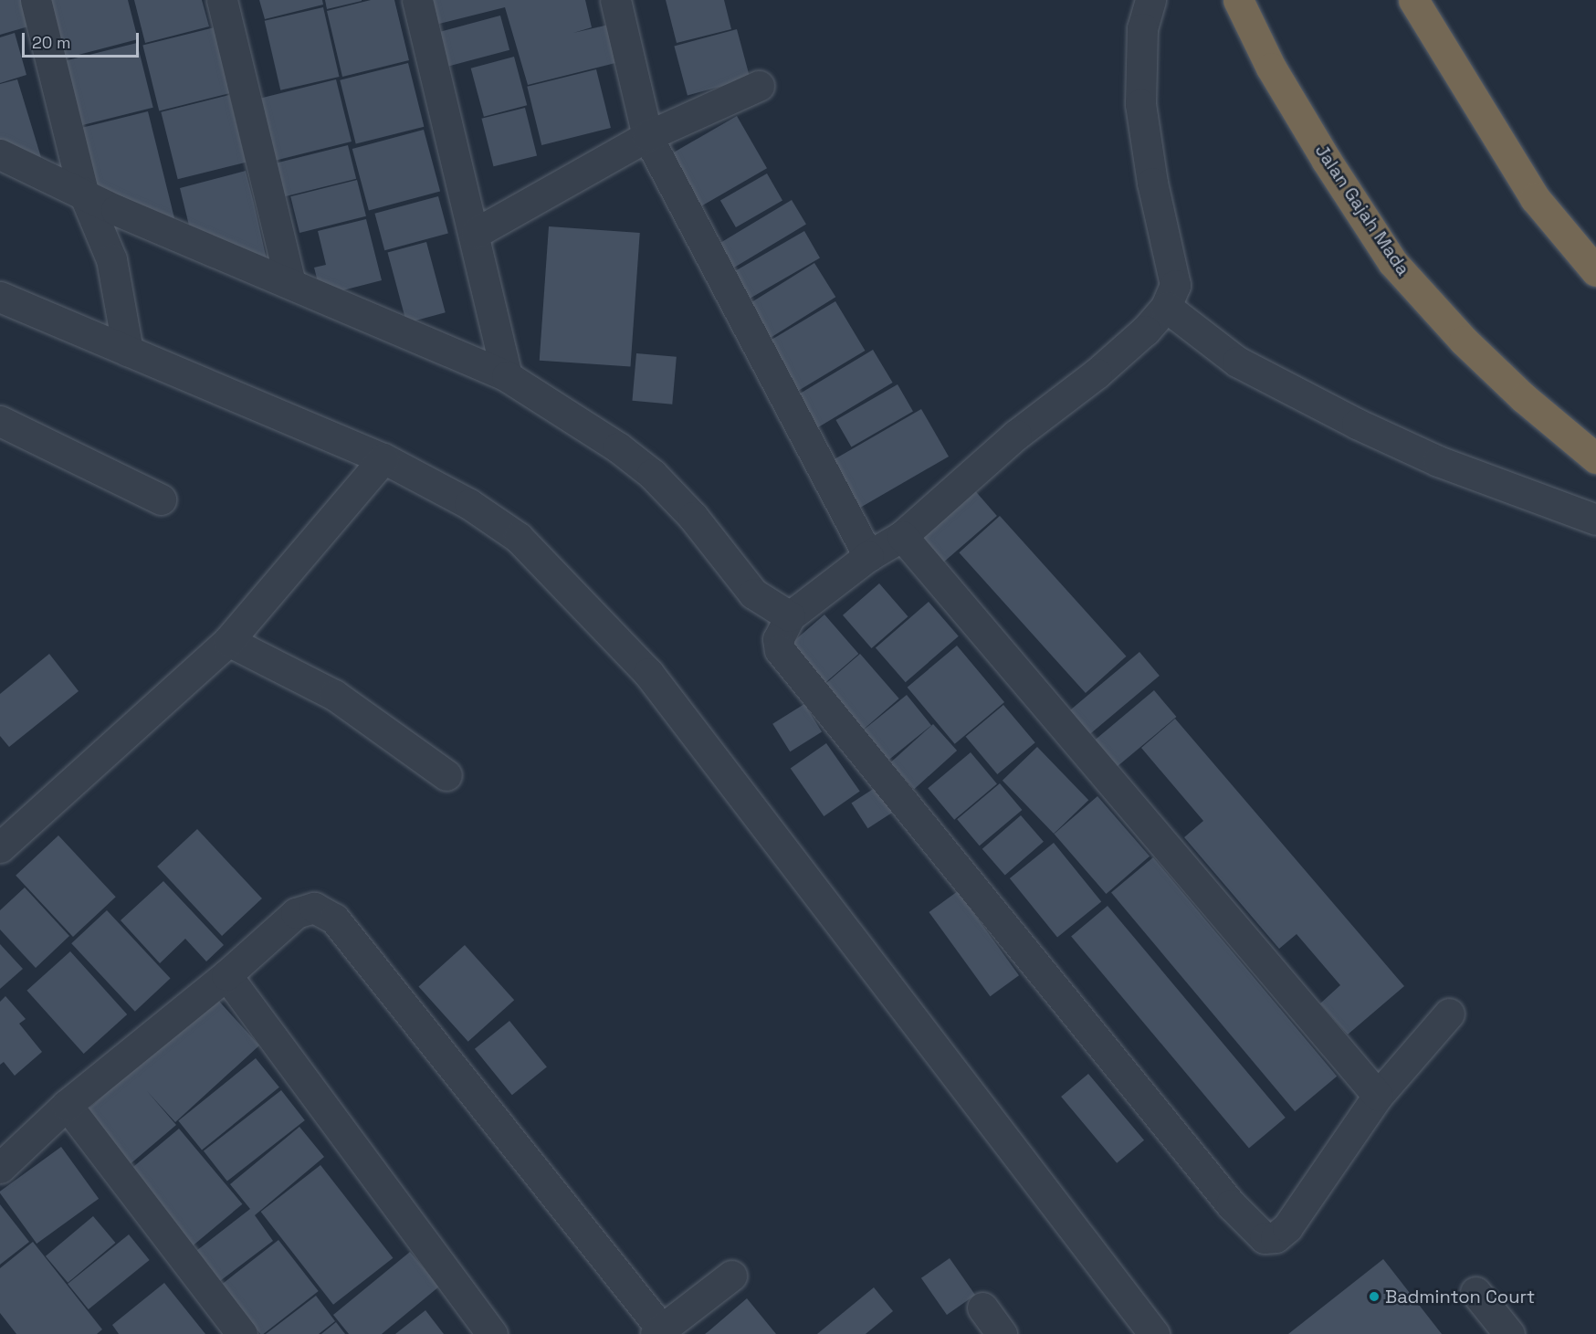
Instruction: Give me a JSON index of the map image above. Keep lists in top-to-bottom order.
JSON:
{
  "streets": {
    "highway": ["Jalan Gajah Mada"]
  },
  "places": ["Badminton Court"],
  "scale_bar": "20 m"
}
